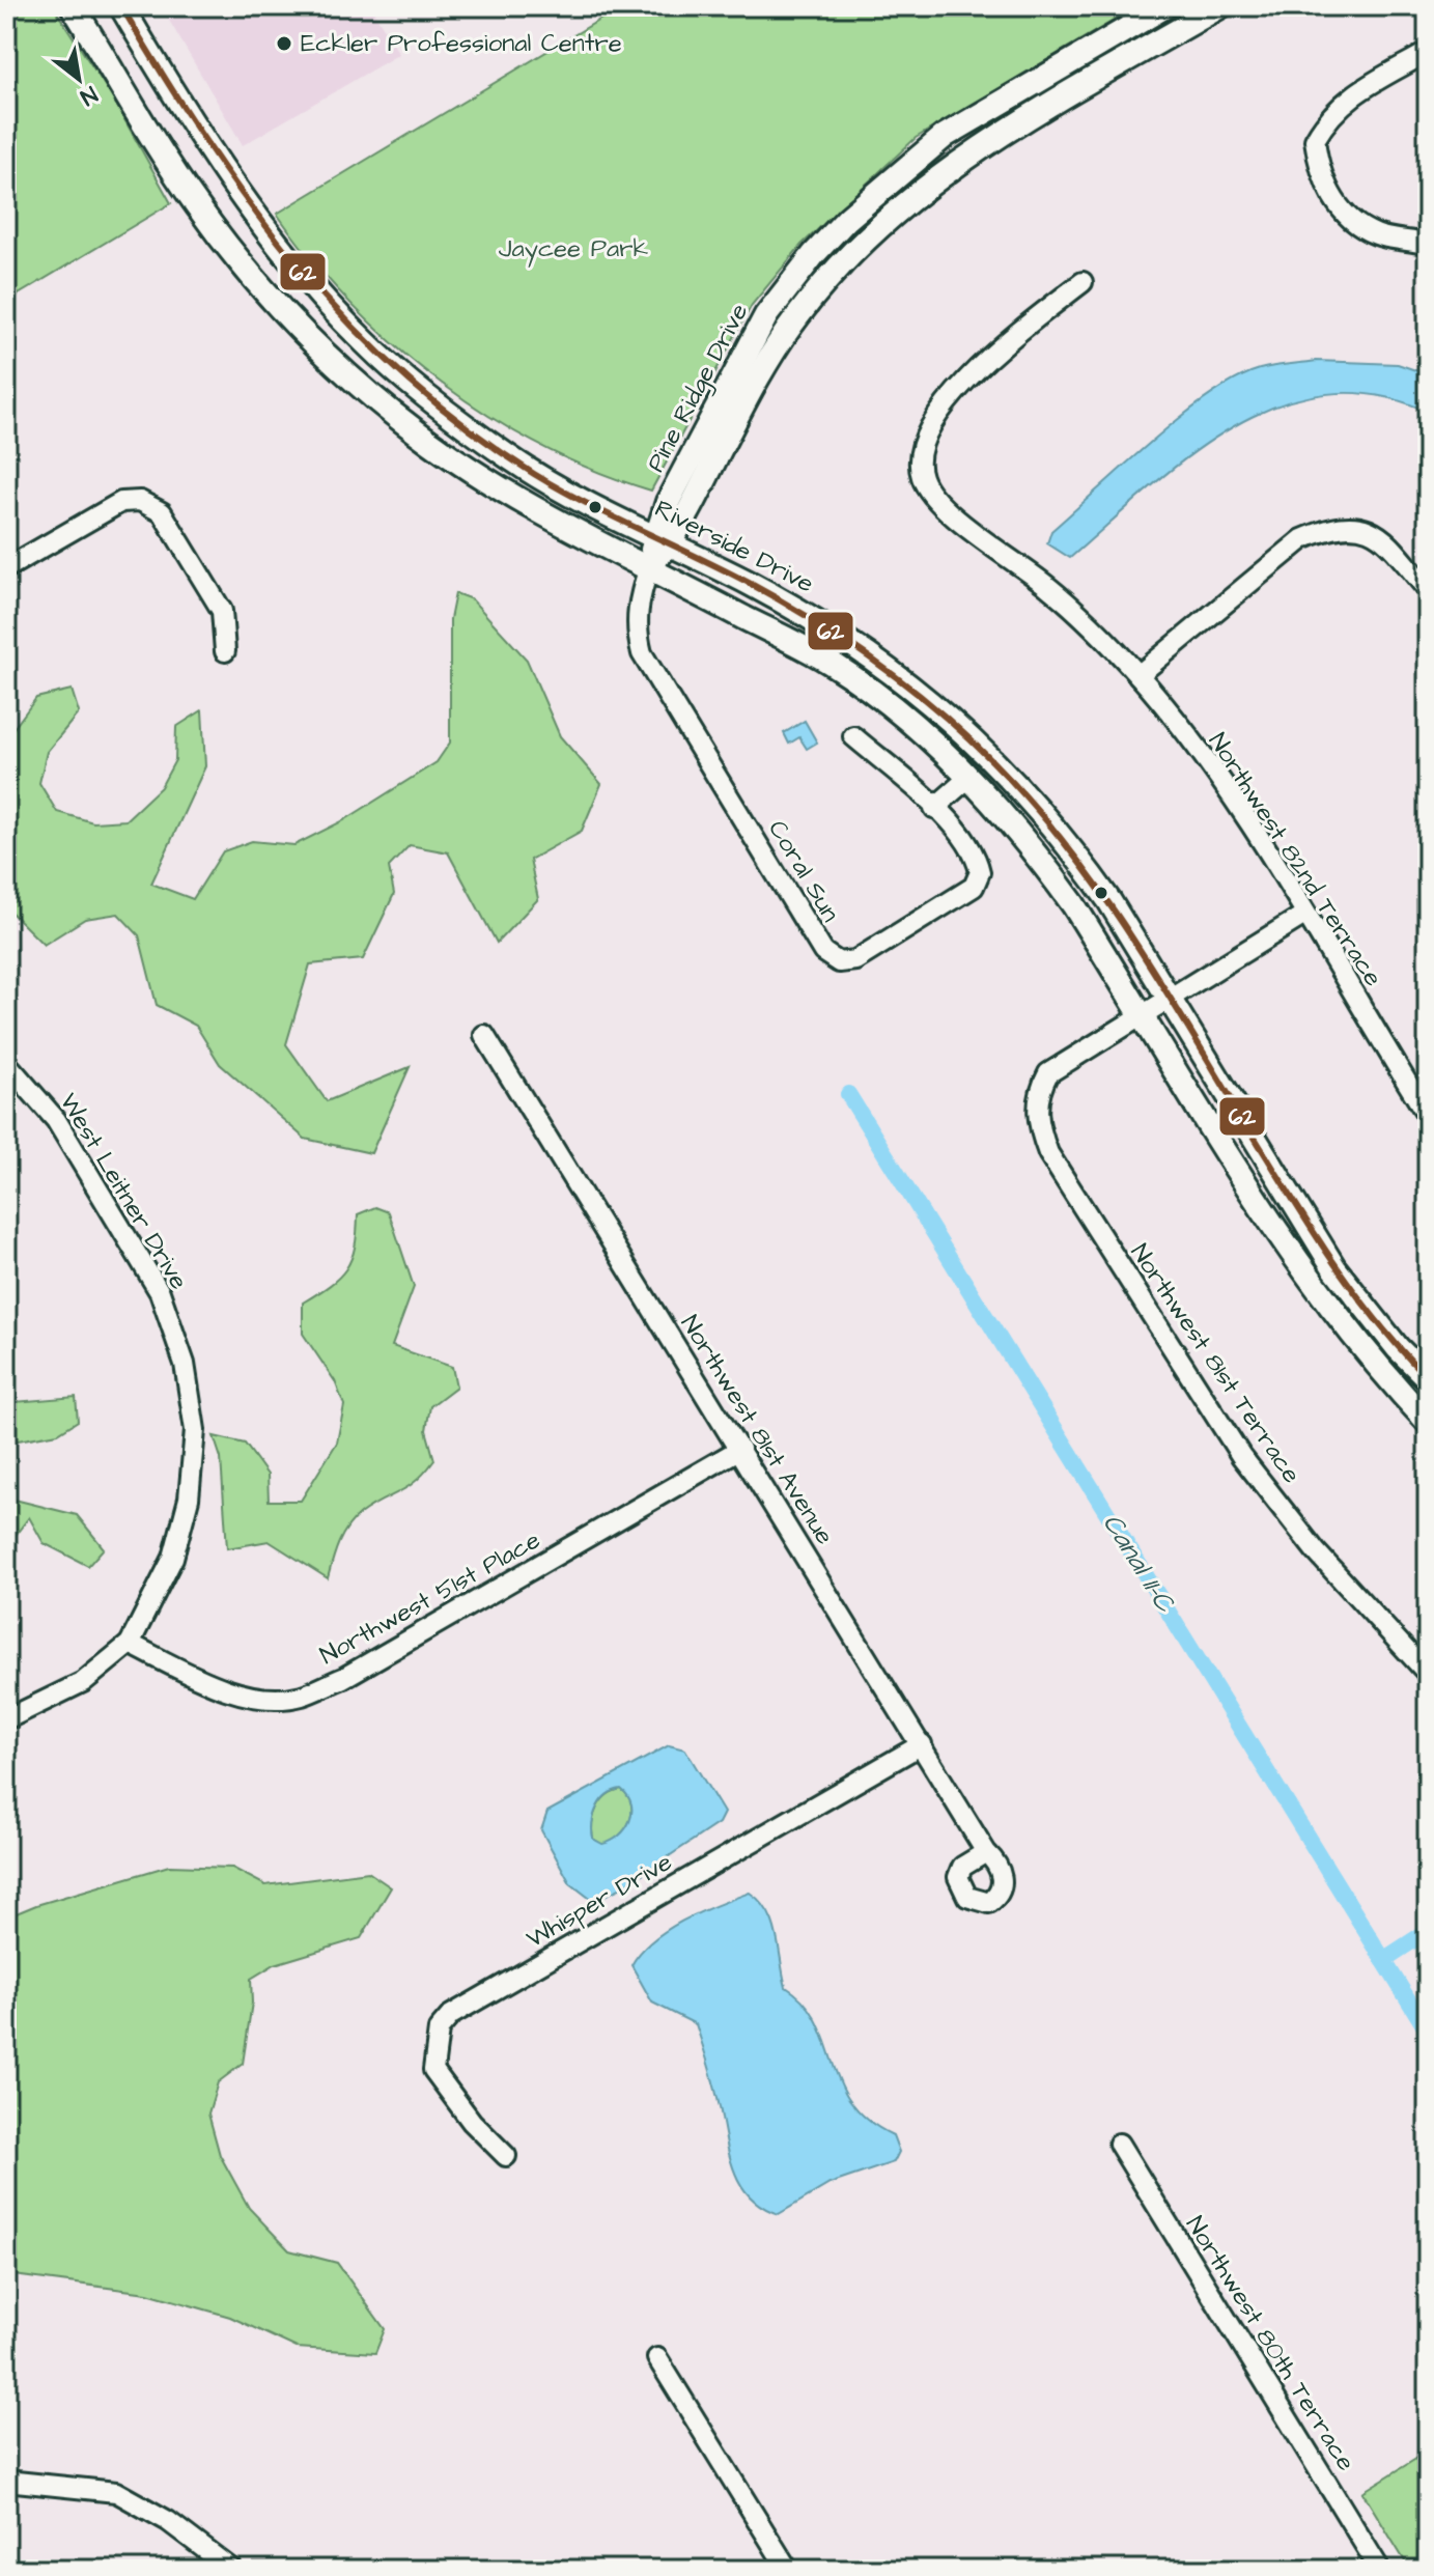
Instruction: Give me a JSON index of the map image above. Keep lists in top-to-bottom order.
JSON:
{
  "streets": {
    "street": [
      "Pine Ridge Drive",
      "Riverside Drive",
      "Northwest 82nd Terrace",
      "Coral Sun",
      "West Leitner Drive",
      "Northwest 81st Terrace",
      "Northwest 81st Avenue",
      "Northwest 51st Place",
      "Whisper Drive",
      "Northwest 80th Terrace"
    ]
  },
  "crossings": [
    ["Pine Ridge Drive", "Riverside Drive"],
    ["Pine Ridge Drive", "Coral Sun"],
    ["West Leitner Drive", "Northwest 51st Place"],
    ["Northwest 81st Avenue", "Northwest 51st Place"],
    ["Northwest 81st Avenue", "Whisper Drive"]
  ],
  "water": ["Canal 11-C"],
  "parks": ["Jaycee Park"],
  "places": ["Eckler Professional Centre"],
  "lines": ["transit line 62"],
  "north": "bottom right"
}
